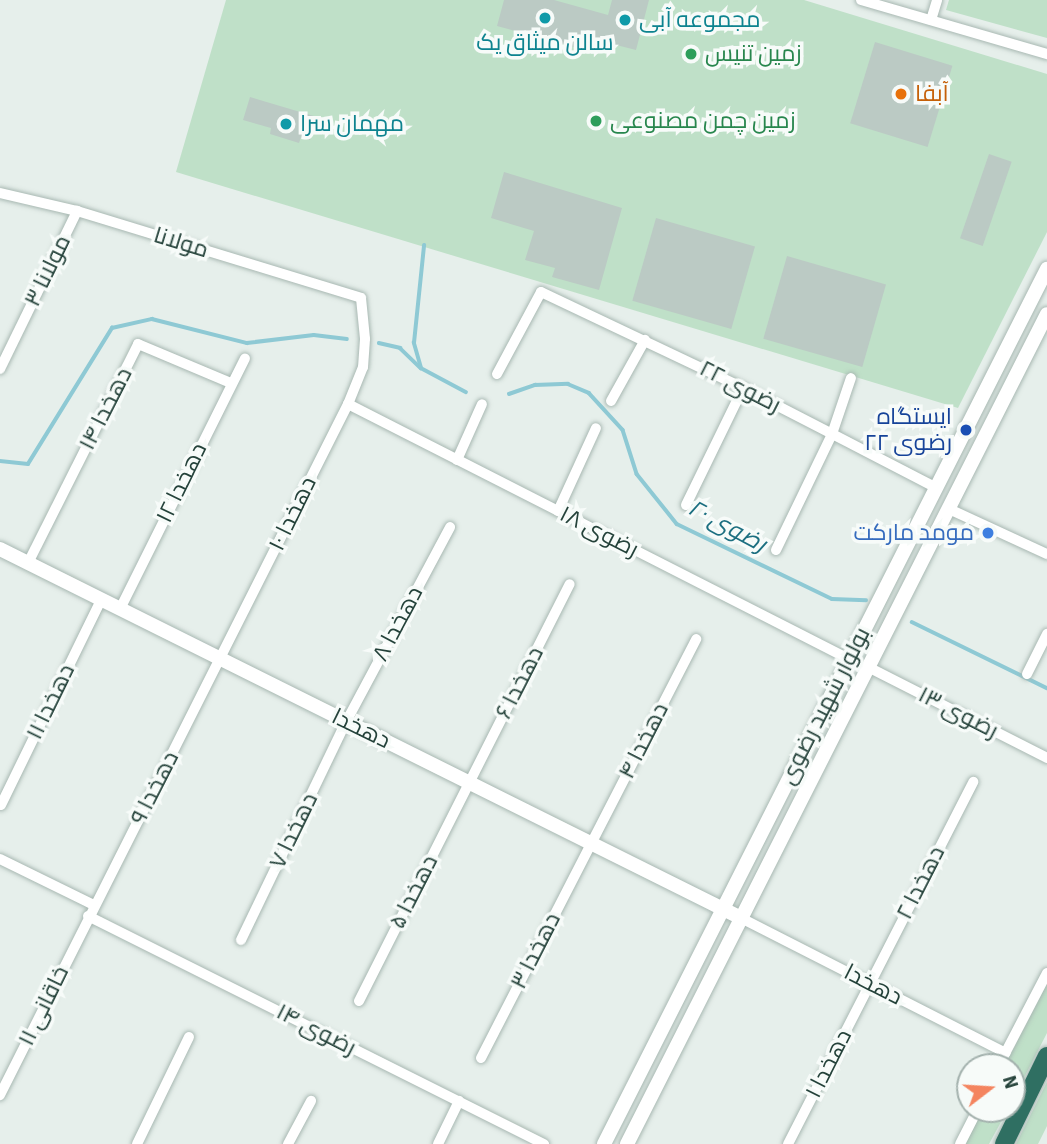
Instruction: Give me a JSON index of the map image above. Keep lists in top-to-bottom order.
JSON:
{
  "streets": {
    "street": [
      "مولانا",
      "مولانا ۳",
      "رضوی ۲۲",
      "دهخدا ۱۴",
      "دهخدا ۱۲",
      "دهخدا ۱۰",
      "رضوی ۱۸",
      "دهخدا ۸",
      "دهخدا ۶",
      "دهخدا ۱۱",
      "بولوار شهید رضوی",
      "رضوی ۱۳",
      "دهخدا",
      "دهخدا ۴",
      "دهخدا ۹",
      "دهخدا ۷",
      "دهخدا ۲",
      "دهخدا ۵",
      "دهخدا ۳",
      "خاقانی ۱۱",
      "رضوی ۱۴",
      "دهخدا ۱"
    ]
  },
  "crossings": [
    ["مولانا", "مولانا ۳"],
    ["مولانا", "دهخدا ۱۰"],
    ["رضوی ۲۲", "بولوار شهید رضوی"],
    ["دهخدا ۱۴", "دهخدا ۱۲"],
    ["دهخدا ۱۴", "دهخدا"],
    ["دهخدا ۱۲", "دهخدا"],
    ["دهخدا ۱۰", "رضوی ۱۸"],
    ["دهخدا ۱۰", "دهخدا"],
    ["دهخدا ۱۰", "دهخدا ۹"],
    ["رضوی ۱۸", "بولوار شهید رضوی"],
    ["دهخدا ۸", "دهخدا"],
    ["دهخدا ۸", "دهخدا ۷"],
    ["دهخدا ۶", "دهخدا"],
    ["دهخدا ۶", "دهخدا ۵"],
    ["دهخدا ۱۱", "دهخدا"],
    ["بولوار شهید رضوی", "رضوی ۱۳"],
    ["بولوار شهید رضوی", "دهخدا"],
    ["دهخدا", "دهخدا ۴"],
    ["دهخدا", "دهخدا ۹"],
    ["دهخدا", "دهخدا ۷"],
    ["دهخدا", "دهخدا ۲"],
    ["دهخدا", "دهخدا ۵"],
    ["دهخدا", "دهخدا ۳"],
    ["دهخدا", "دهخدا ۱"],
    ["دهخدا ۴", "دهخدا ۳"],
    ["دهخدا ۹", "خاقانی ۱۱"],
    ["دهخدا ۹", "رضوی ۱۴"],
    ["دهخدا ۲", "دهخدا ۱"],
    ["خاقانی ۱۱", "رضوی ۱۴"]
  ],
  "water": ["رضوی ۲۰"],
  "places": [
    "سالن میثاق یک",
    "مجموعه آبی",
    "زمین تنیس",
    "آبفا",
    "زمین چمن مصنوعی",
    "مهمان سرا",
    "ایستگاه رضوی ۲۲",
    "مومد مارکت"
  ],
  "north": "right"
}
